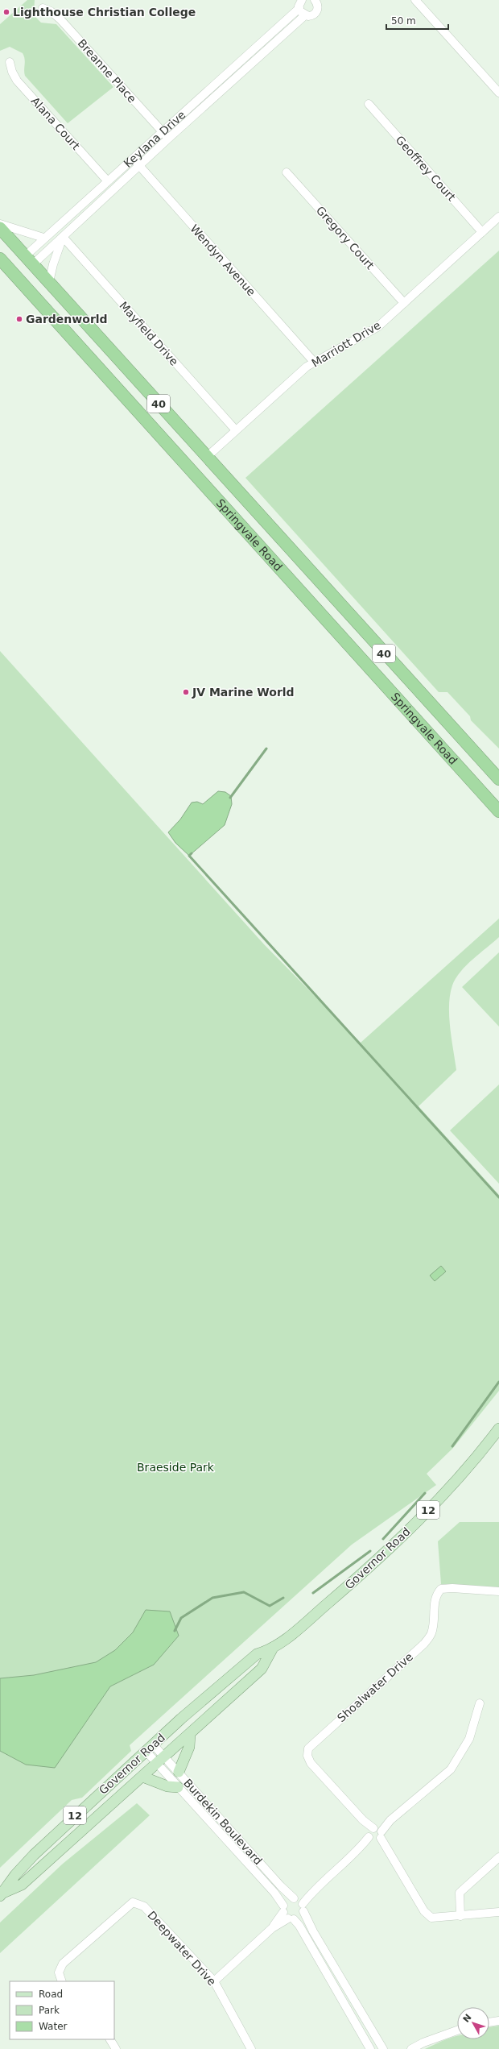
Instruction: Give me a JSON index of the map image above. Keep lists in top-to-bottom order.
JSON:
{
  "streets": {
    "highway": ["Keylana Drive", "40", "Springvale Road"],
    "main road": ["12", "Governor Road"],
    "street": [
      "Breanne Place",
      "Alana Court",
      "Geoffrey Court",
      "Gregory Court",
      "Wendyn Avenue",
      "Mayfield Drive",
      "Marriott Drive",
      "Shoalwater Drive",
      "Burdekin Boulevard",
      "Deepwater Drive"
    ]
  },
  "crossings": [
    ["Breanne Place", "Keylana Drive"],
    ["Alana Court", "Keylana Drive"],
    ["Keylana Drive", "Wendyn Avenue"],
    ["Keylana Drive", "Mayfield Drive"],
    ["Keylana Drive", "Springvale Road"],
    ["Geoffrey Court", "Marriott Drive"],
    ["Gregory Court", "Marriott Drive"],
    ["Wendyn Avenue", "Marriott Drive"],
    ["Mayfield Drive", "Marriott Drive"],
    ["Marriott Drive", "Springvale Road"],
    ["Governor Road", "Burdekin Boulevard"]
  ],
  "parks": ["Braeside Park"],
  "places": ["Lighthouse Christian College", "Gardenworld", "JV Marine World"],
  "legend": ["Road", "Park", "Water"],
  "scale_bar": "50 m",
  "north": "top left"
}
